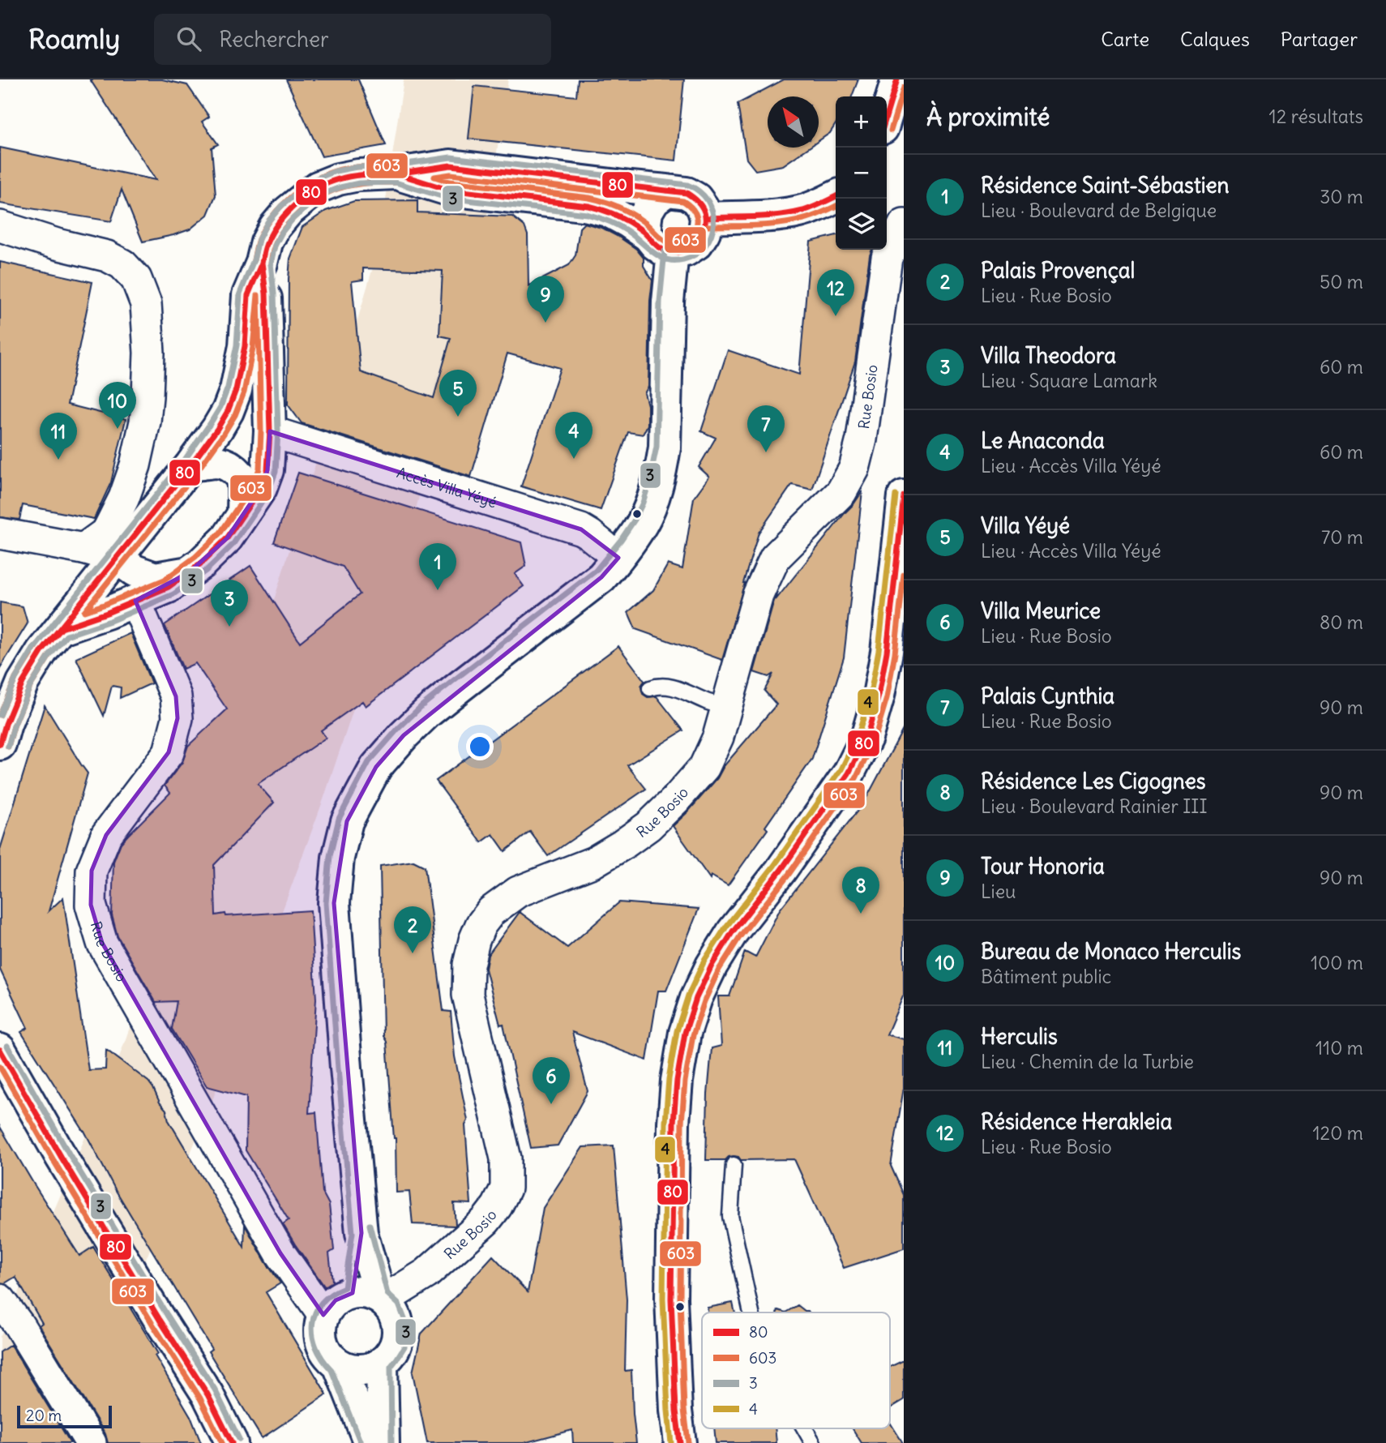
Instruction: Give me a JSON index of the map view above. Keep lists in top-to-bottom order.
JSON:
{
  "streets": {
    "street": ["Rue Bosio", "Accès Villa Yéyé"]
  },
  "lines": [
    "transit line 80",
    "transit line 603",
    "transit line 3",
    "transit line 4"
  ],
  "legend": [
    "80",
    "603",
    "3",
    "4"
  ],
  "scale_bar": "20 m",
  "north": "top left",
  "page": {
    "header": "Roamly",
    "search": "Rechercher",
    "nav": ["Carte", "Calques", "Partager"],
    "heading": ["À proximité", "12 résultats"],
    "map_buttons": ["+", "−"],
    "list": [
      {
        "mark": "1",
        "name": "Résidence Saint-Sébastien",
        "note": "Lieu · Boulevard de Belgique",
        "value": "30 m"
      },
      {
        "mark": "2",
        "name": "Palais Provençal",
        "note": "Lieu · Rue Bosio",
        "value": "50 m"
      },
      {
        "mark": "3",
        "name": "Villa Theodora",
        "note": "Lieu · Square Lamark",
        "value": "60 m"
      },
      {
        "mark": "4",
        "name": "Le Anaconda",
        "note": "Lieu · Accès Villa Yéyé",
        "value": "60 m"
      },
      {
        "mark": "5",
        "name": "Villa Yéyé",
        "note": "Lieu · Accès Villa Yéyé",
        "value": "70 m"
      },
      {
        "mark": "6",
        "name": "Villa Meurice",
        "note": "Lieu · Rue Bosio",
        "value": "80 m"
      },
      {
        "mark": "7",
        "name": "Palais Cynthia",
        "note": "Lieu · Rue Bosio",
        "value": "90 m"
      },
      {
        "mark": "8",
        "name": "Résidence Les Cigognes",
        "note": "Lieu · Boulevard Rainier III",
        "value": "90 m"
      },
      {
        "mark": "9",
        "name": "Tour Honoria",
        "note": "Lieu",
        "value": "90 m"
      },
      {
        "mark": "10",
        "name": "Bureau de Monaco Herculis",
        "note": "Bâtiment public",
        "value": "100 m"
      },
      {
        "mark": "11",
        "name": "Herculis",
        "note": "Lieu · Chemin de la Turbie",
        "value": "110 m"
      },
      {
        "mark": "12",
        "name": "Résidence Herakleia",
        "note": "Lieu · Rue Bosio",
        "value": "120 m"
      }
    ],
    "pins": [
      "12",
      "9",
      "5",
      "10",
      "7",
      "4",
      "11",
      "1",
      "3",
      "8",
      "2",
      "6"
    ],
    "scale": "20 m"
  }
}
